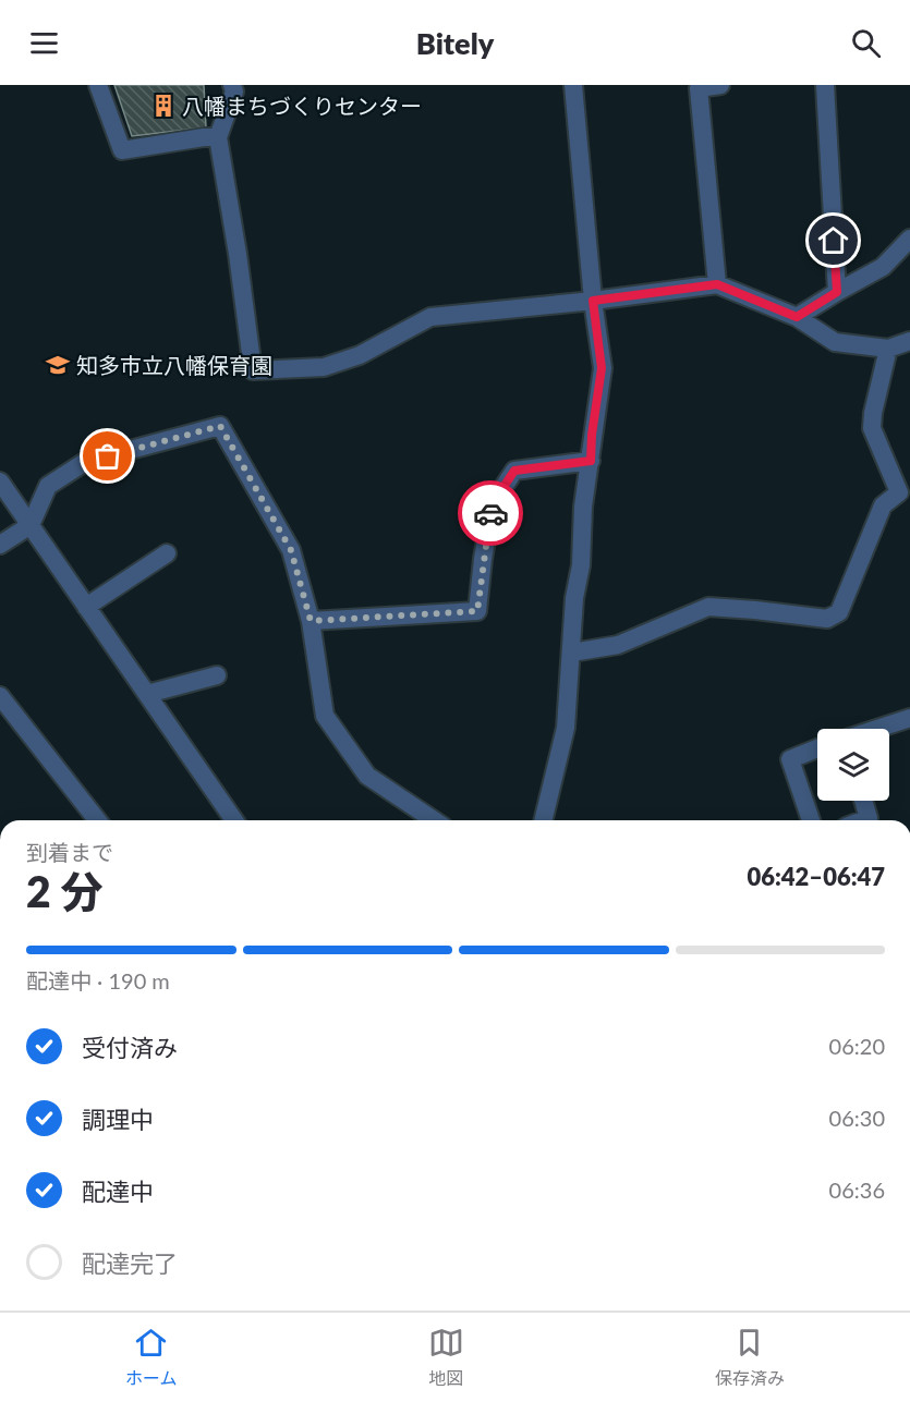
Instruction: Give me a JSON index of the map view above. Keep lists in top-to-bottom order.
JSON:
{
  "places": {
    "building": ["八幡まちづくりセンター"],
    "school or university": ["知多市立八幡保育園"]
  },
  "page": {
    "header": "Bitely",
    "heading": ["2 分", "到着まで", "06:42–06:47"],
    "bar": "配達中 · 190 m",
    "list": [
      ["受付済み", "06:20"],
      ["調理中", "06:30"],
      ["配達中", "06:36"],
      "配達完了"
    ],
    "tabs": ["ホーム", "地図", "保存済み"]
  }
}
